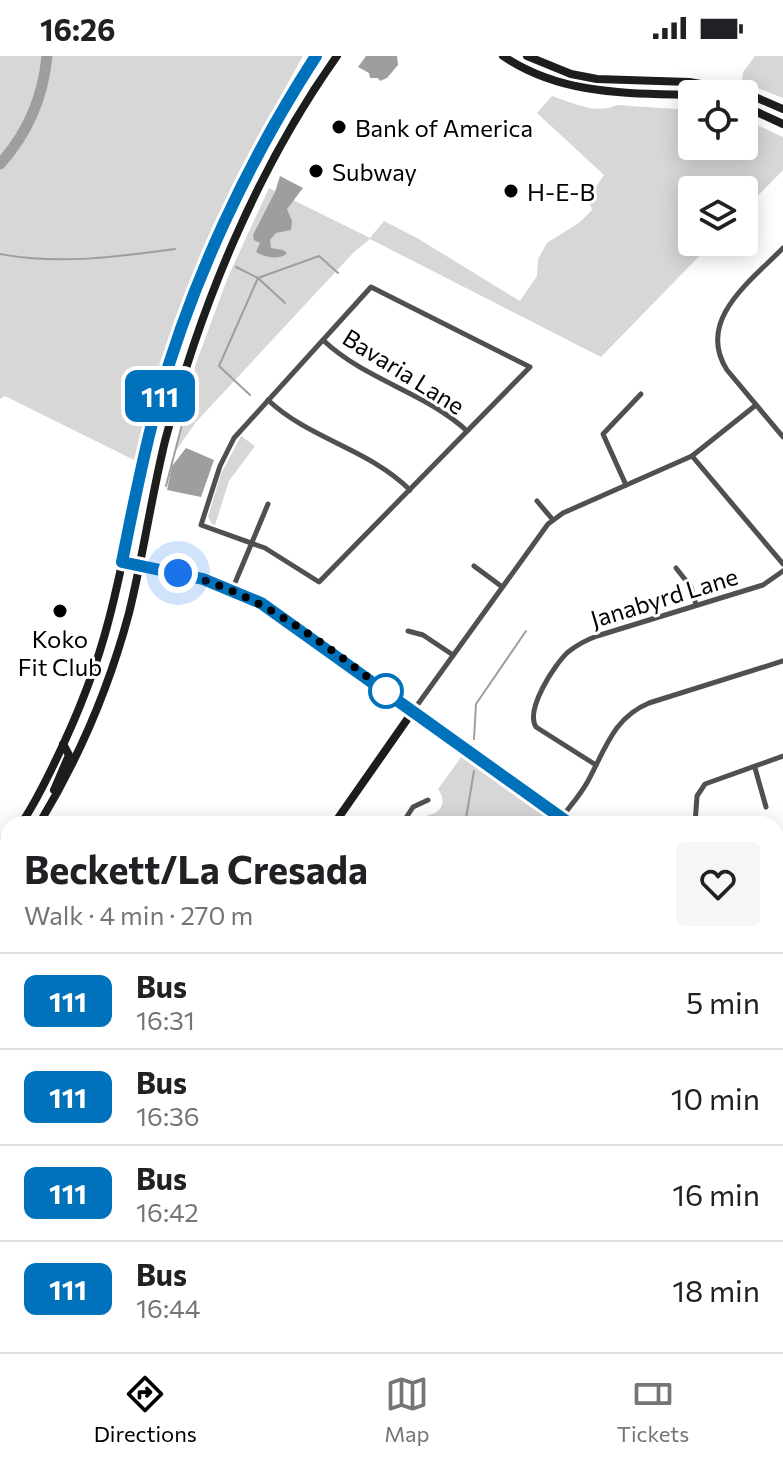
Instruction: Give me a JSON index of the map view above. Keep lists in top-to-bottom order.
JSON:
{
  "streets": {
    "street": ["Bavaria Lane", "Janabyrd Lane"]
  },
  "places": [
    "Bank of America",
    "Subway",
    "H-E-B",
    "Koko Fit Club"
  ],
  "lines": ["bus line 111"],
  "page": {
    "status": "16:26",
    "on_map": "111",
    "heading": ["Beckett/La Cresada", "Walk · 4 min · 270 m"],
    "list": [
      {
        "mark": "111",
        "name": "Bus",
        "note": "16:31",
        "value": "5 min"
      },
      {
        "mark": "111",
        "name": "Bus",
        "note": "16:36",
        "value": "10 min"
      },
      {
        "mark": "111",
        "name": "Bus",
        "note": "16:42",
        "value": "16 min"
      },
      {
        "mark": "111",
        "name": "Bus",
        "note": "16:44",
        "value": "18 min"
      }
    ],
    "tabs": ["Directions", "Map", "Tickets"]
  }
}
